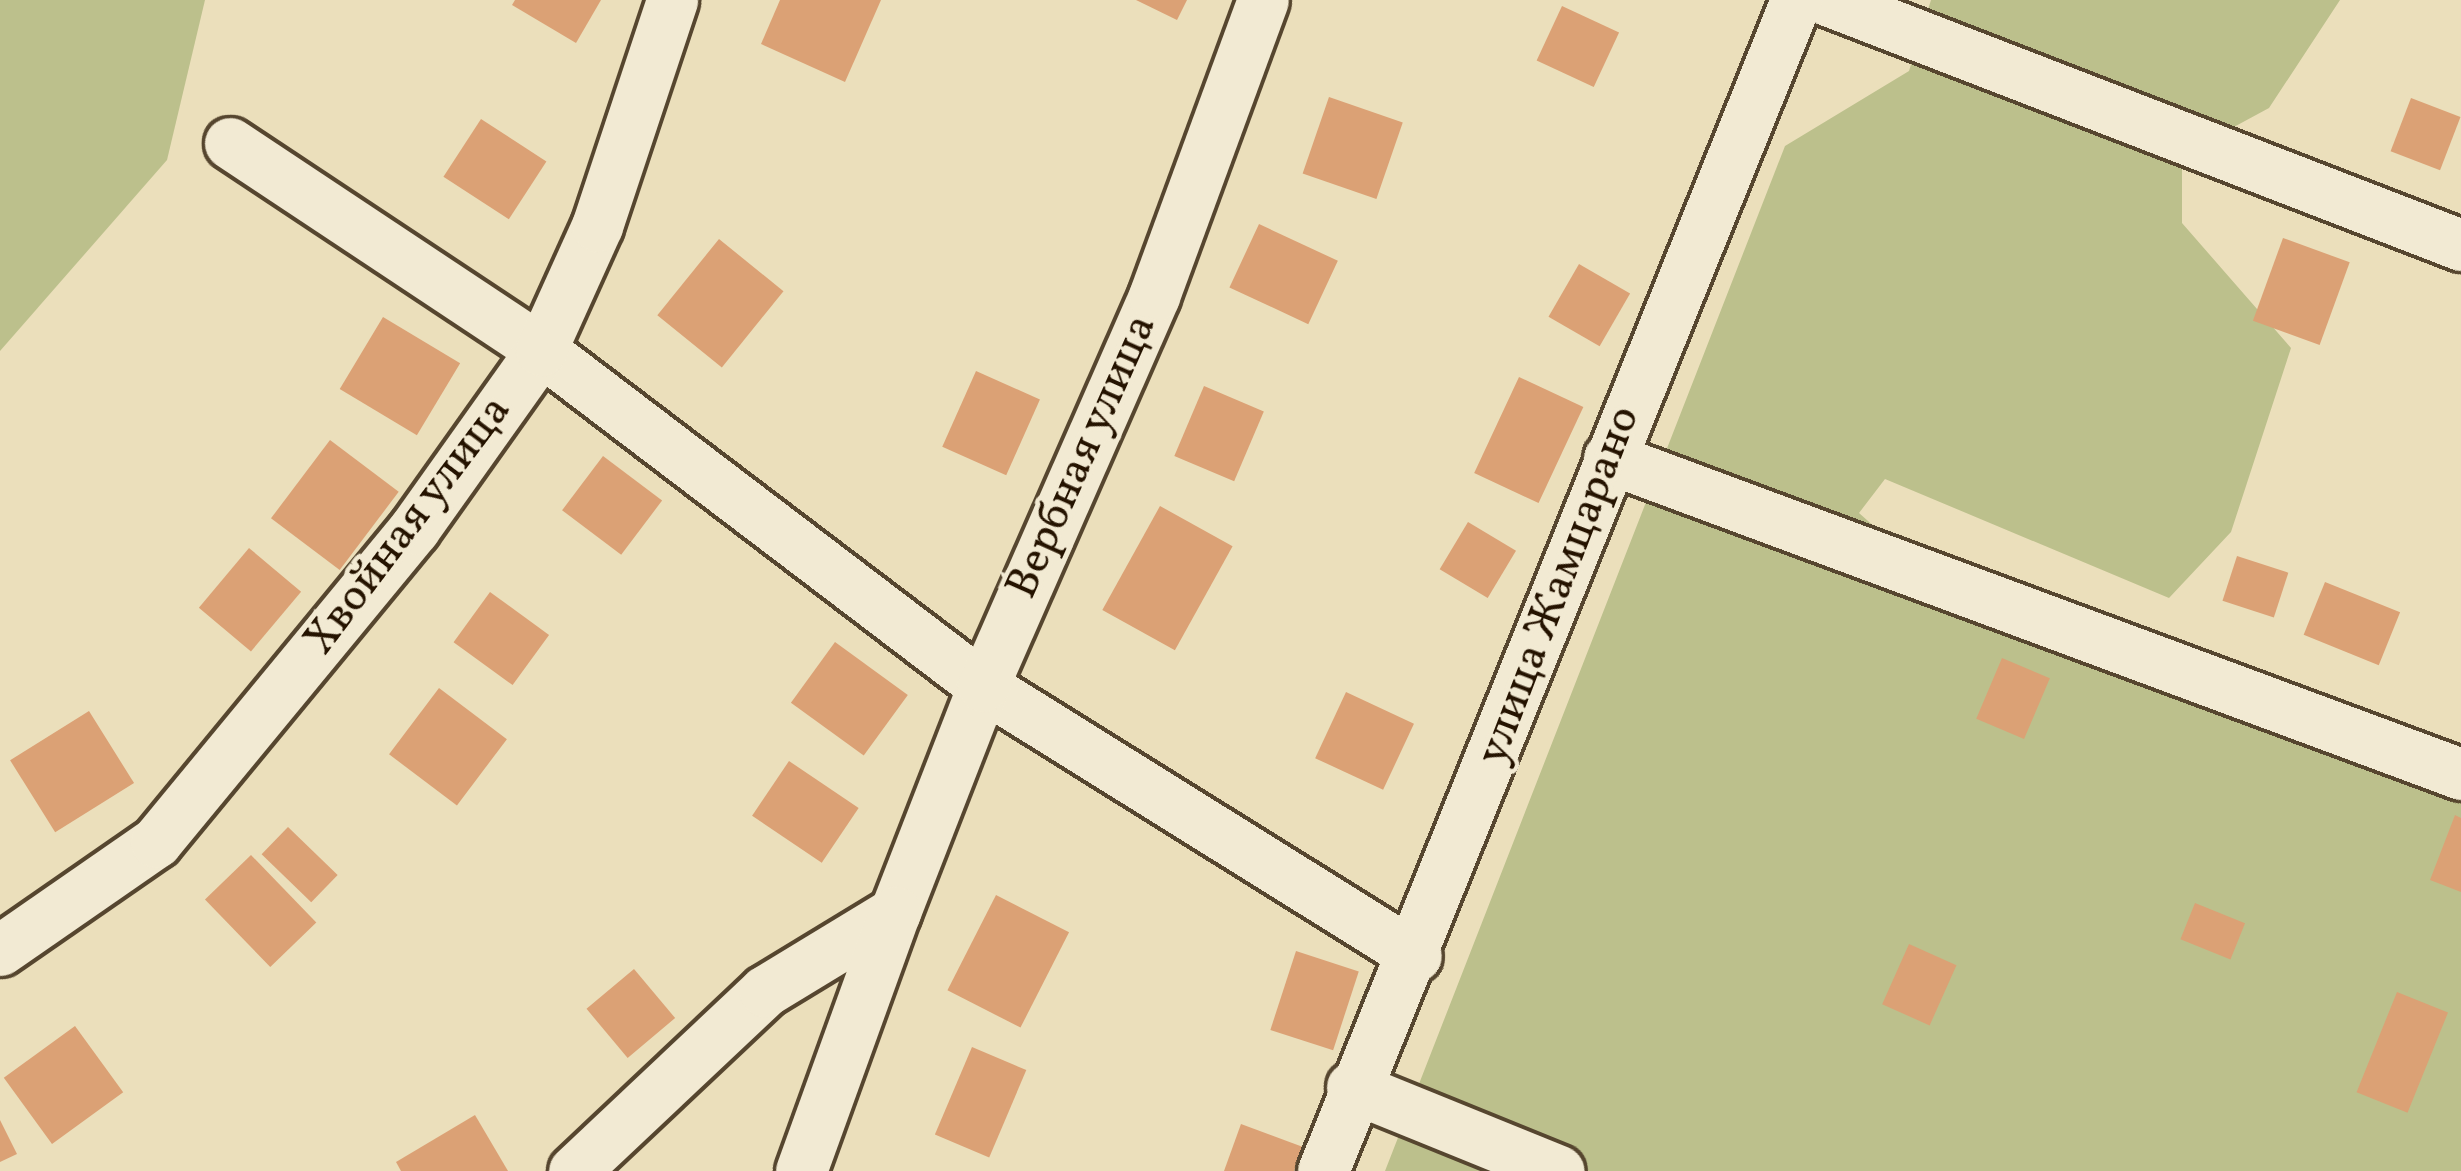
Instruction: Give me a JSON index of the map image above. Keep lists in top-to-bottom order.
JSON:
{
  "streets": {
    "street": ["Вербная улица", "Хвойная улица", "улица Жамцарано"]
  }
}
